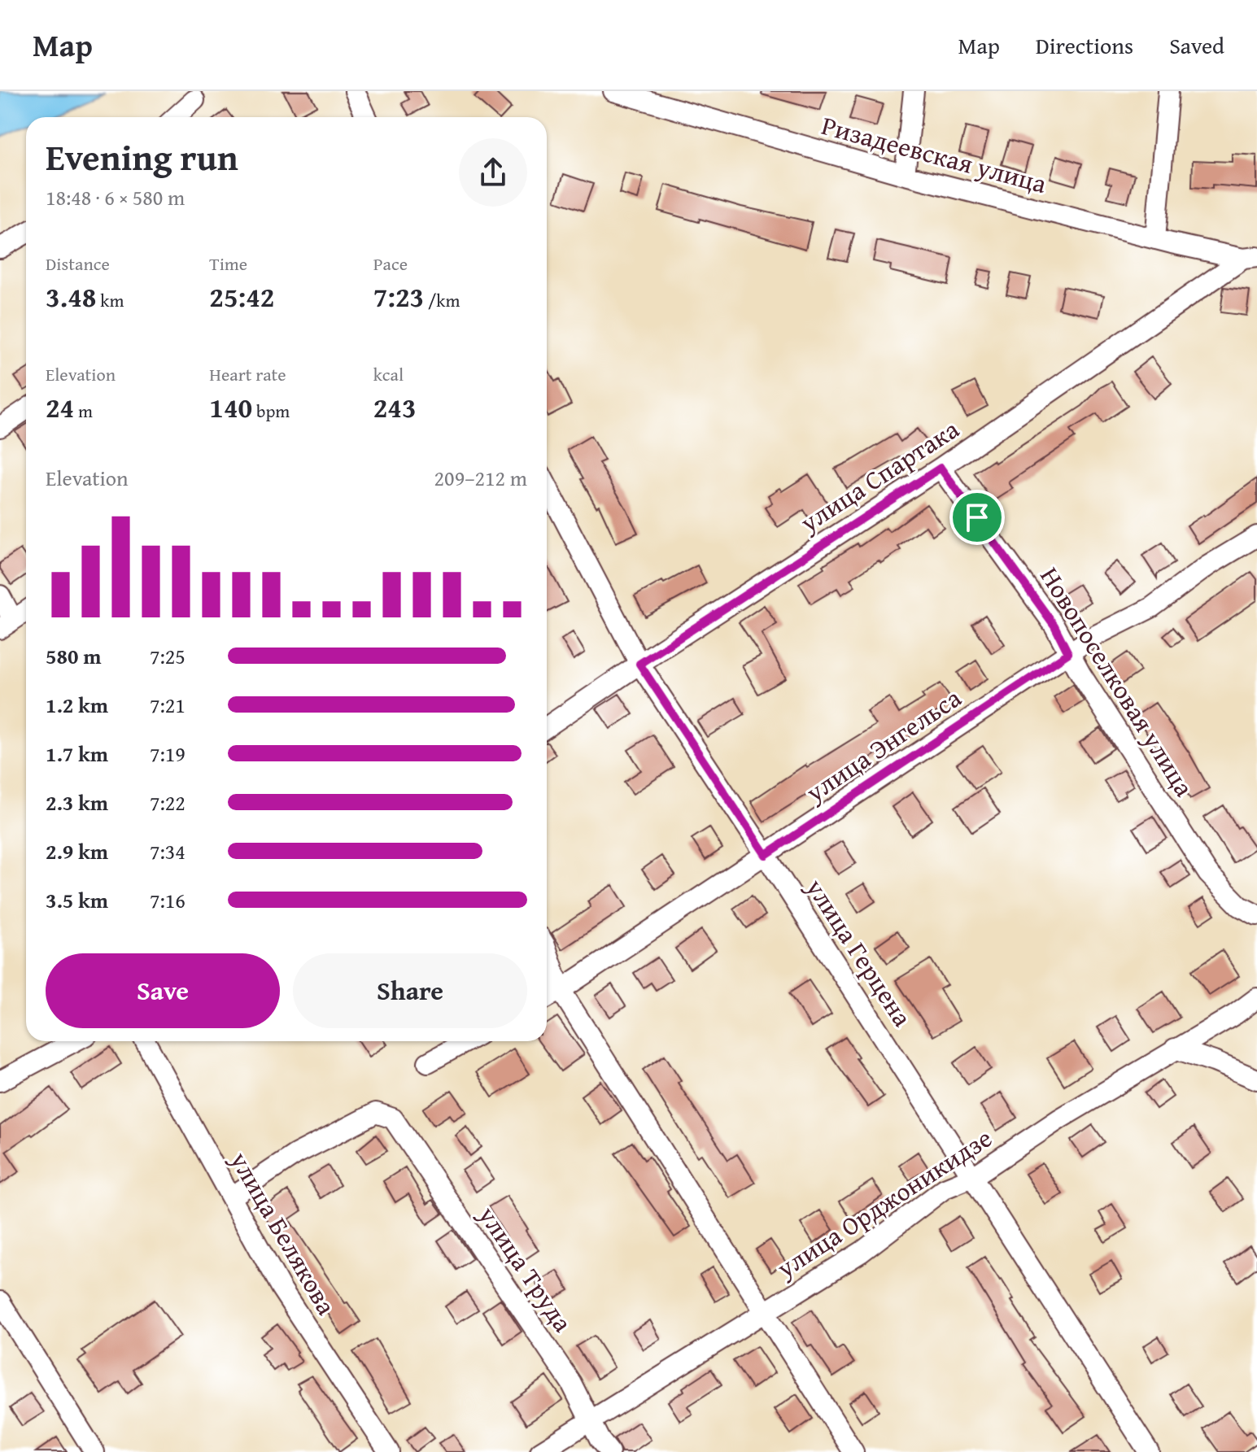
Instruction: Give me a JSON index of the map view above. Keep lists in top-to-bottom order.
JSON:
{
  "streets": {
    "street": [
      "Ризадеевская улица",
      "улица Спартака",
      "Новопоселковая улица",
      "улица Энгельса",
      "улица Герцена",
      "улица Орджоникидзе",
      "улица Белякова",
      "улица Труда"
    ]
  },
  "crossings": [
    ["Ризадеевская улица", "улица Спартака"],
    ["улица Спартака", "Новопоселковая улица"],
    ["улица Спартака", "улица Герцена"],
    ["Новопоселковая улица", "улица Энгельса"],
    ["улица Энгельса", "улица Герцена"],
    ["улица Герцена", "улица Орджоникидзе"],
    ["улица Орджоникидзе", "улица Труда"],
    ["улица Белякова", "улица Труда"]
  ],
  "page": {
    "header": "Map",
    "nav": ["Map", "Directions", "Saved"],
    "heading": ["Evening run", "18:48 · 6 × 580 m"],
    "stats": [
      ["Distance", "3.48 km"],
      ["Time", "25:42"],
      ["Pace", "7:23 /km"],
      ["Elevation", "24 m"],
      ["Heart rate", "140 bpm"],
      ["kcal", "243"]
    ],
    "chart": ["Elevation", "209–212 m"],
    "list": [
      {
        "name": "580 m",
        "note": "7:25"
      },
      {
        "name": "1.2 km",
        "note": "7:21"
      },
      {
        "name": "1.7 km",
        "note": "7:19"
      },
      {
        "name": "2.3 km",
        "note": "7:22"
      },
      {
        "name": "2.9 km",
        "note": "7:34"
      },
      {
        "name": "3.5 km",
        "note": "7:16"
      }
    ],
    "buttons": ["Save", "Share"]
  }
}
